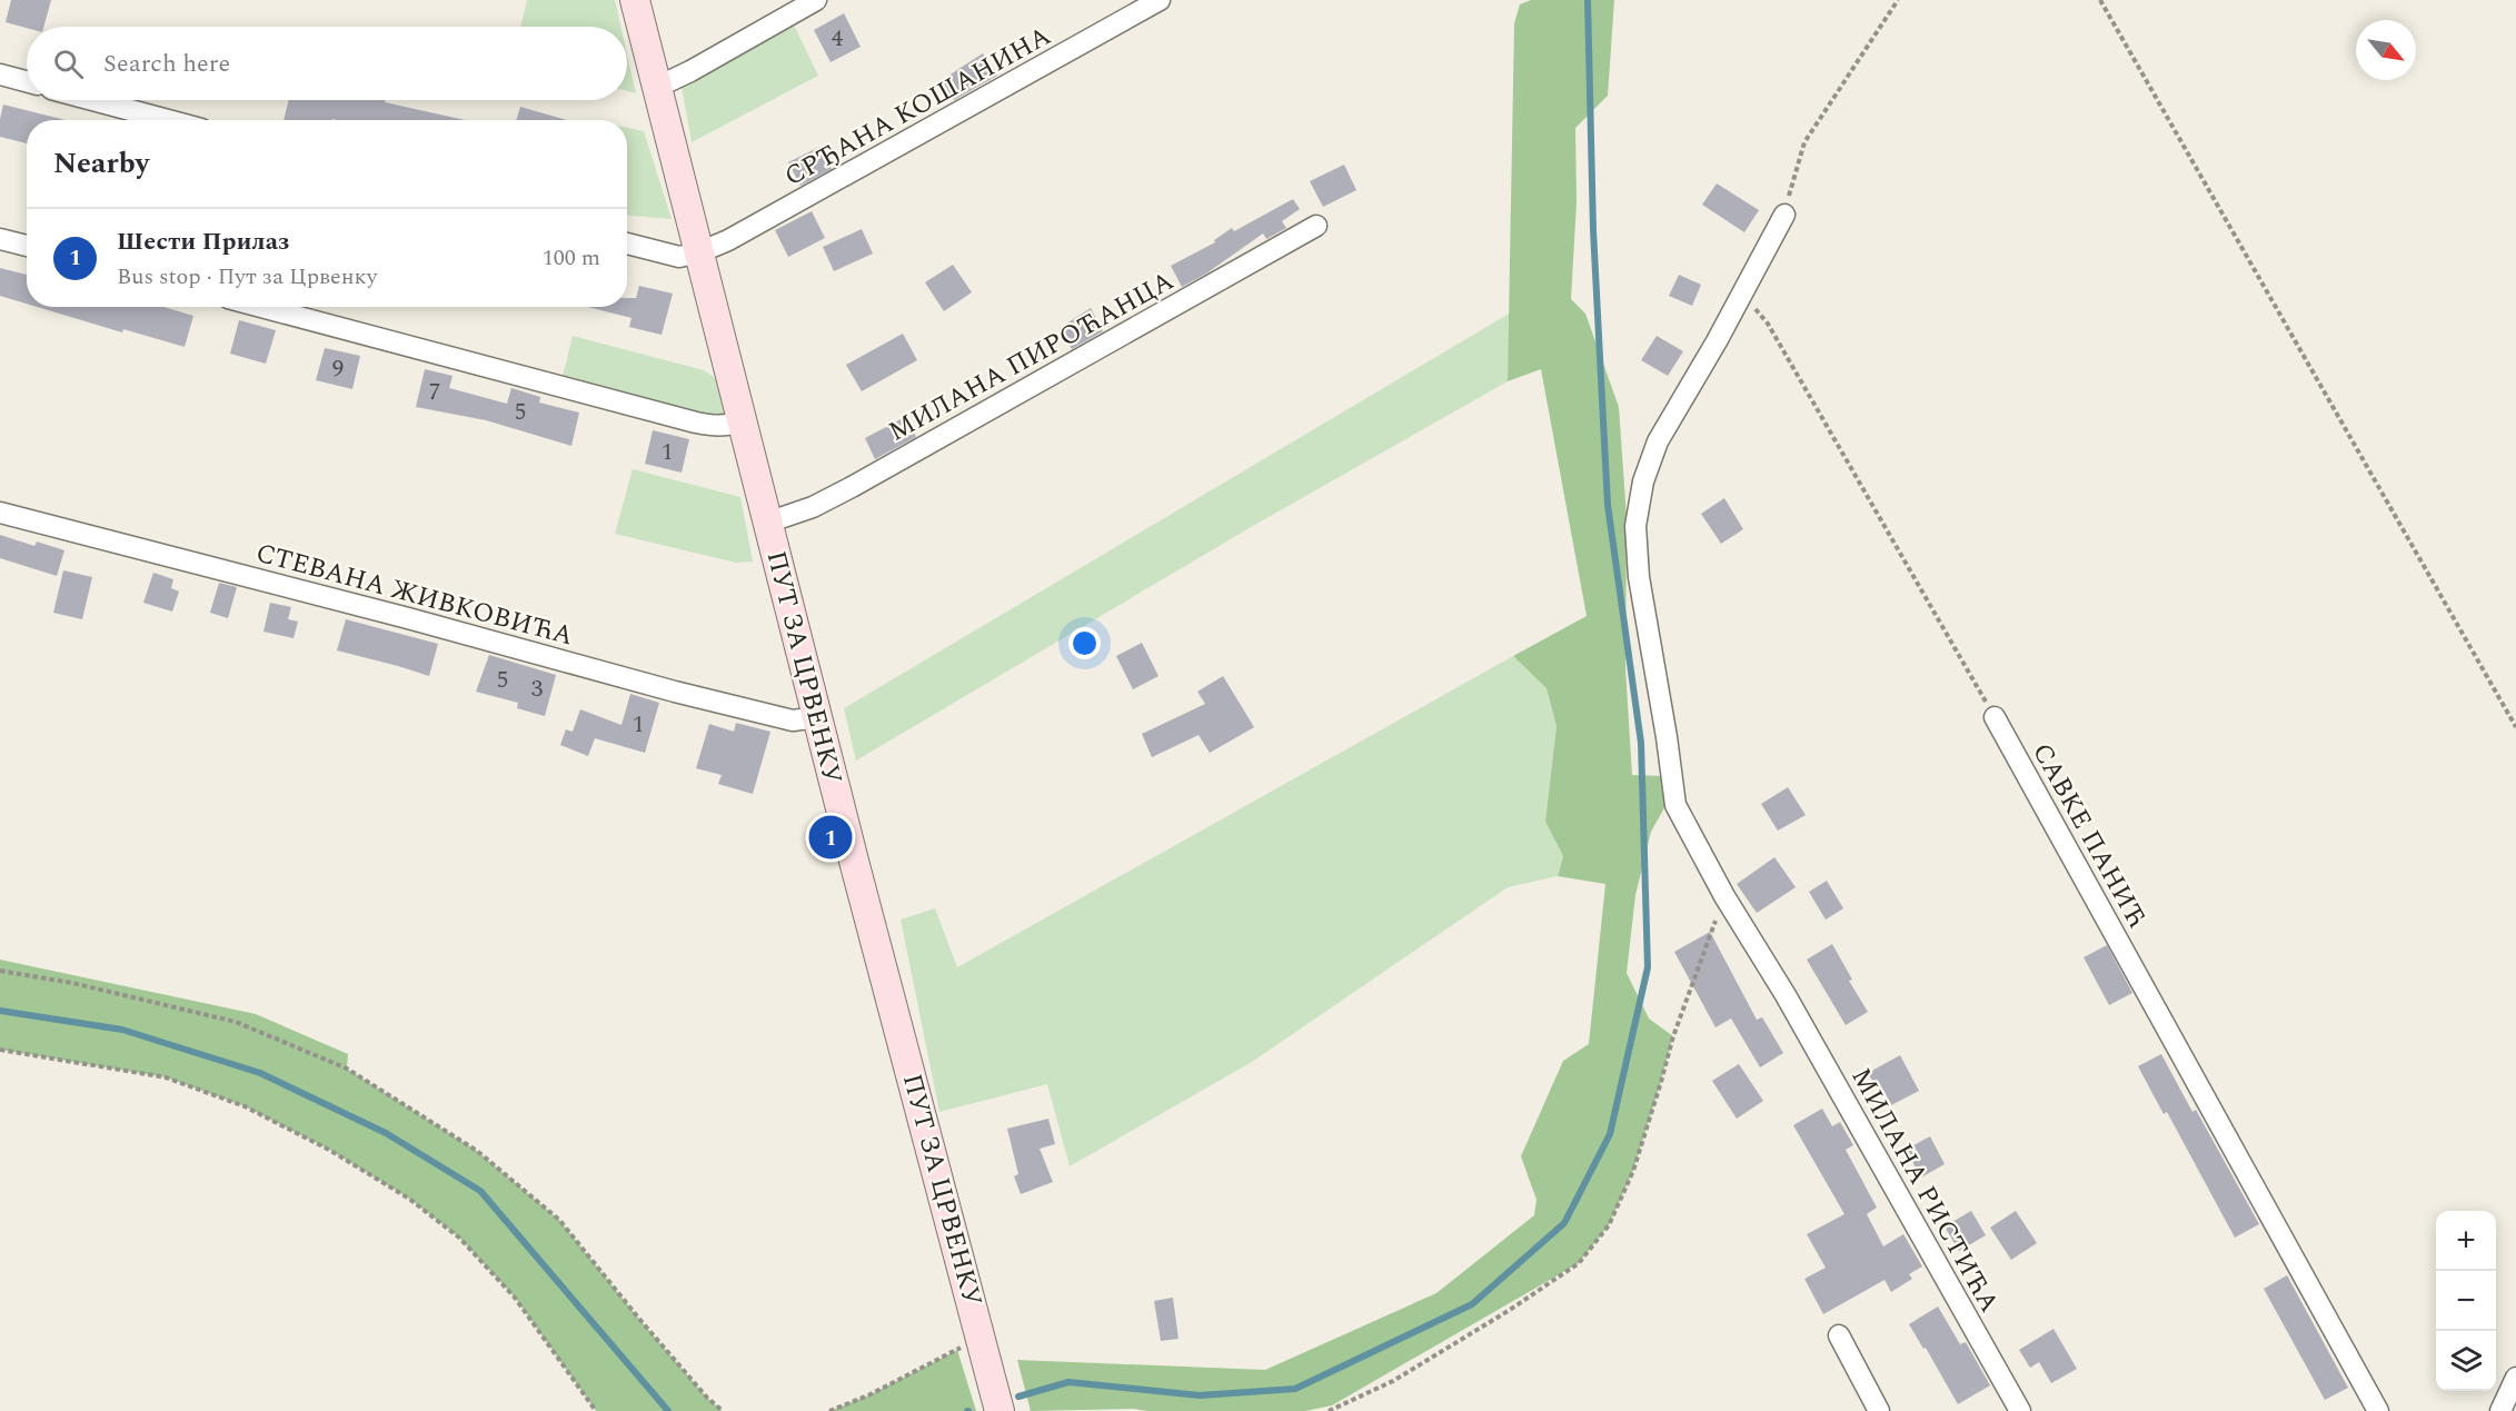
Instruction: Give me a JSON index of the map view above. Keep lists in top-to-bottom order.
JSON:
{
  "streets": {
    "street": [
      "СРЂАНА КОШАНИНА",
      "МИЛАНА ПИРОЋАНЦА",
      "СТЕВАНА ЖИВКОВИЋА",
      "ПУТ ЗА ЦРВЕНКУ",
      "САВКЕ ПАНИЋ",
      "МИЛАНА РИСТИЋА"
    ]
  },
  "crossings": [
    ["СРЂАНА КОШАНИНА", "ПУТ ЗА ЦРВЕНКУ"],
    ["МИЛАНА ПИРОЋАНЦА", "ПУТ ЗА ЦРВЕНКУ"],
    ["СТЕВАНА ЖИВКОВИЋА", "ПУТ ЗА ЦРВЕНКУ"]
  ],
  "house_numbers": [
    "4",
    "9",
    "7",
    "5",
    "1",
    "5",
    "3",
    "1"
  ],
  "north": "bottom right",
  "page": {
    "search": "Search here",
    "heading": "Nearby",
    "list": [
      {
        "mark": "1",
        "name": "Шести Прилаз",
        "note": "Bus stop · Пут за Црвенку",
        "value": "100 m"
      }
    ],
    "pins": "1",
    "map_buttons": ["+", "−"]
  }
}
